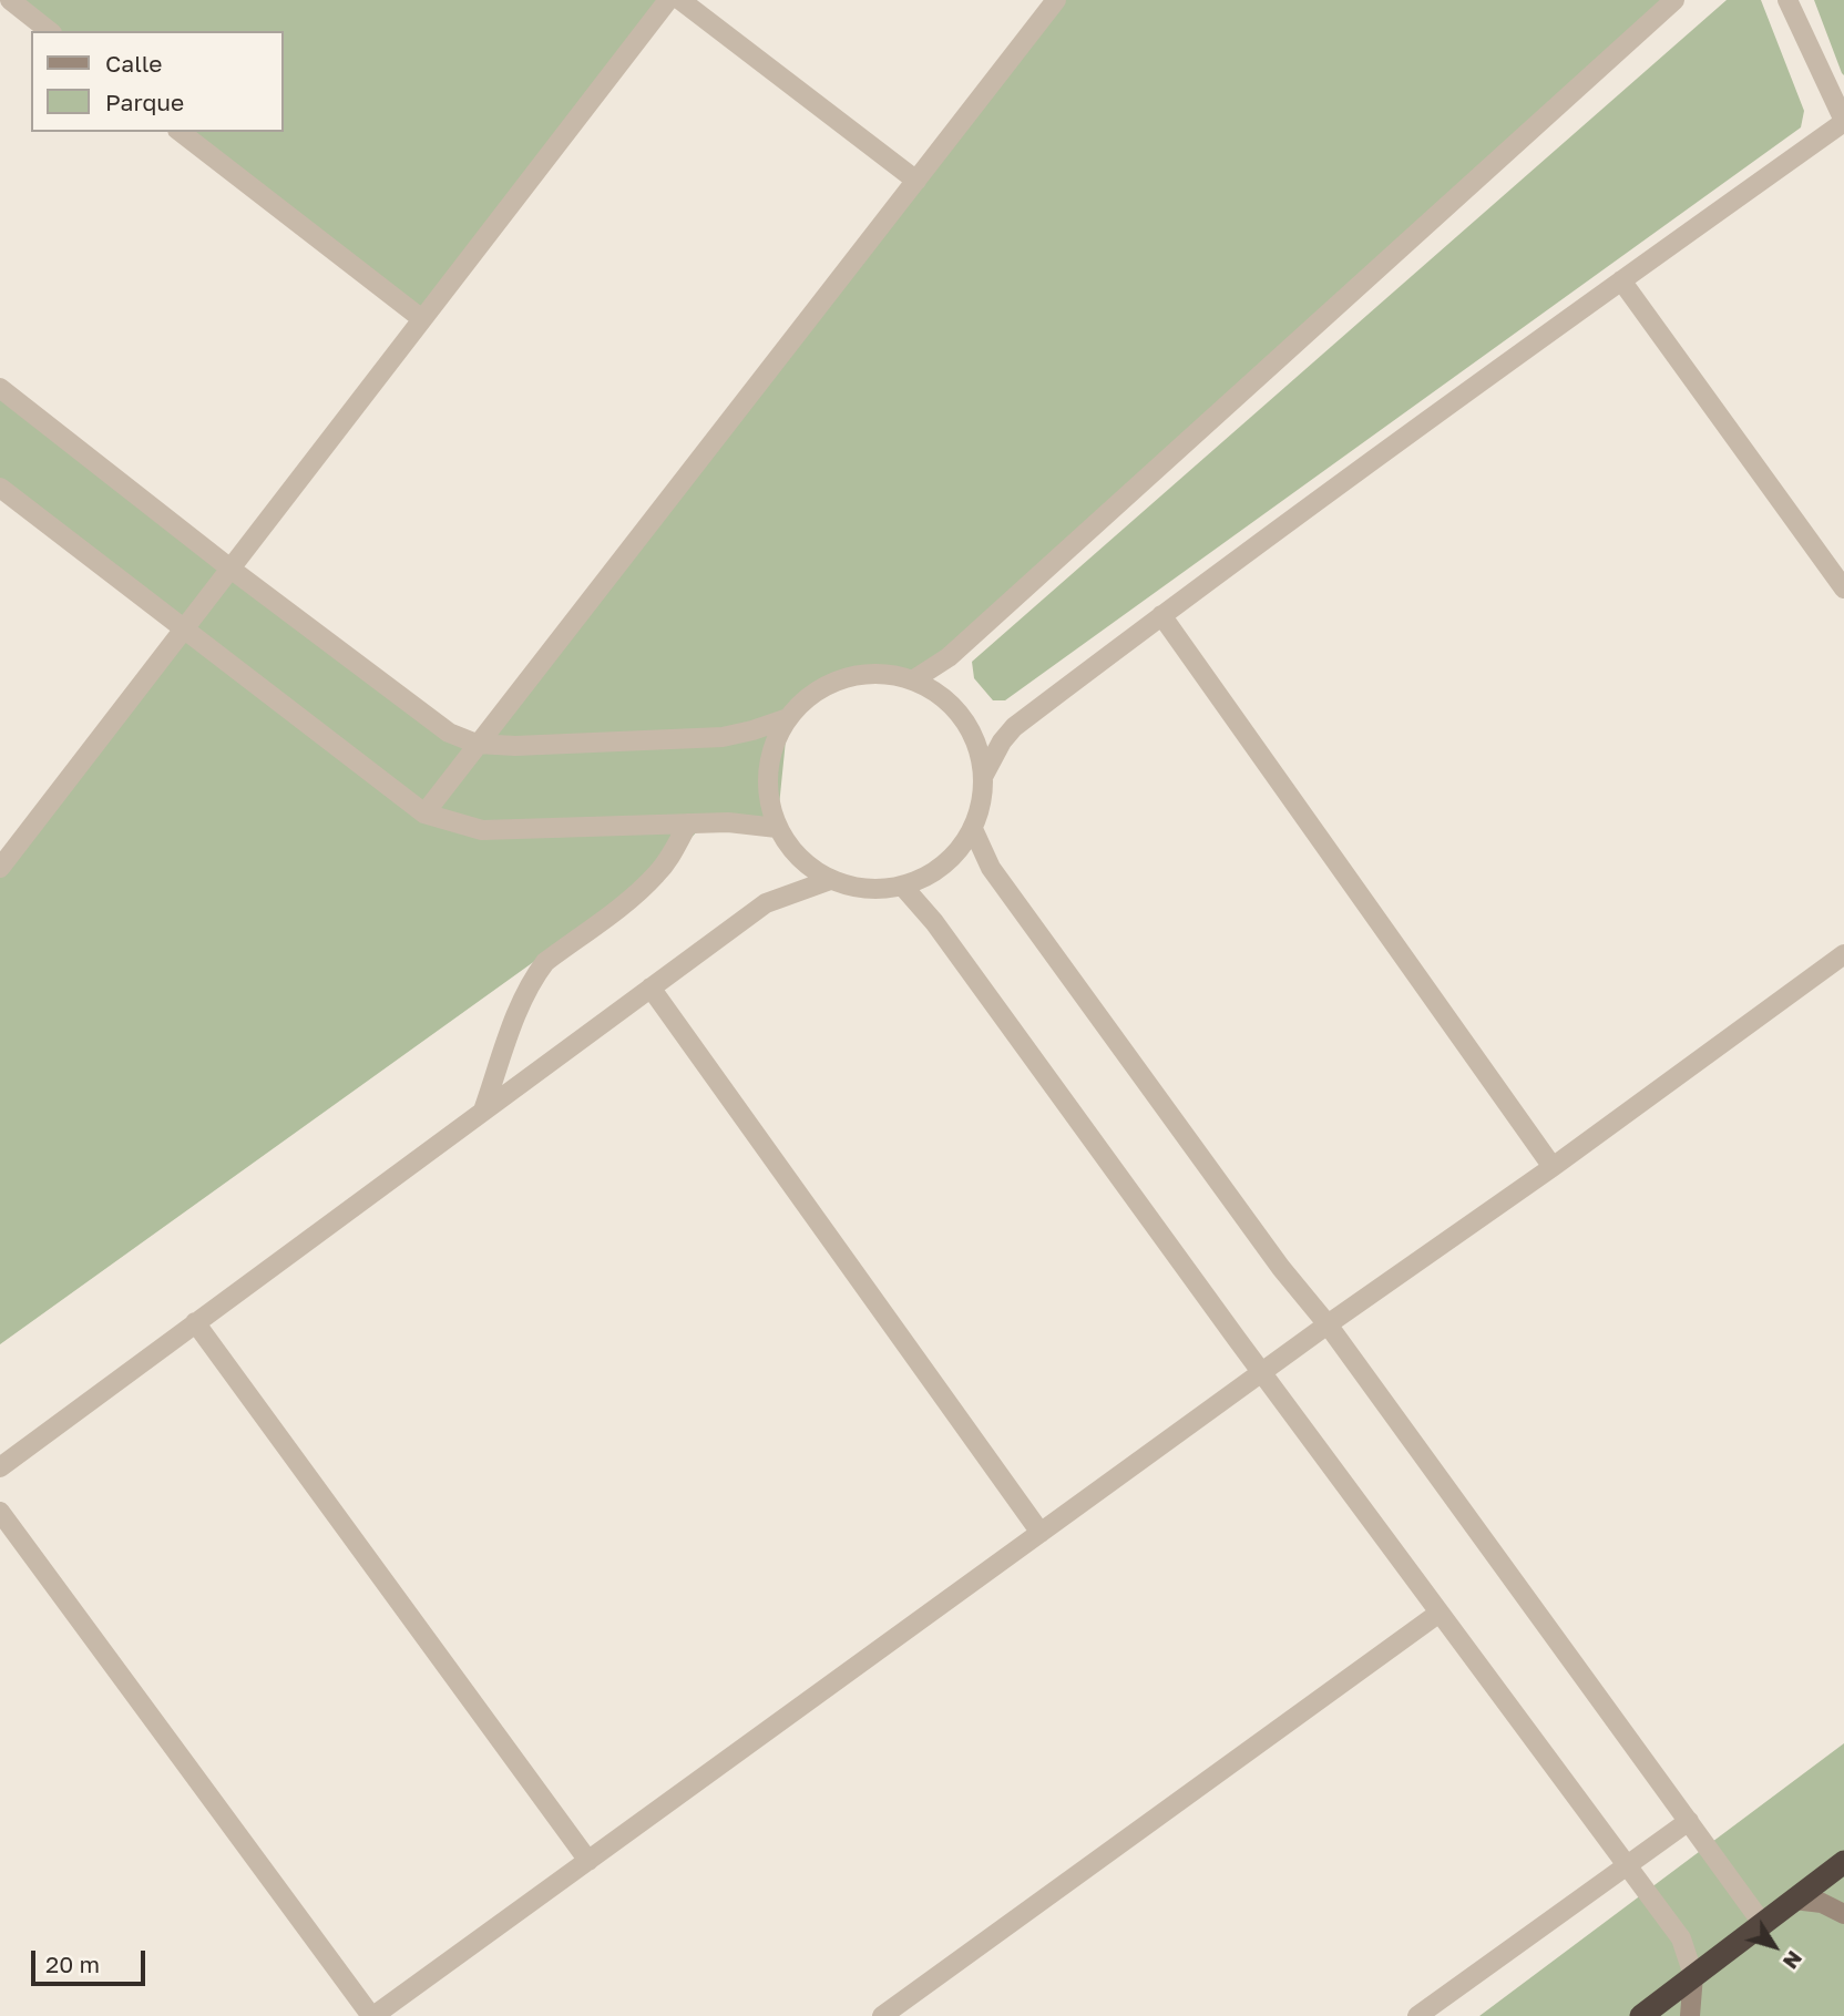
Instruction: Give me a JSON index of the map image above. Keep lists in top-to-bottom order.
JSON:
{
  "legend": ["Calle", "Parque"],
  "scale_bar": "20 m",
  "north": "bottom right"
}
